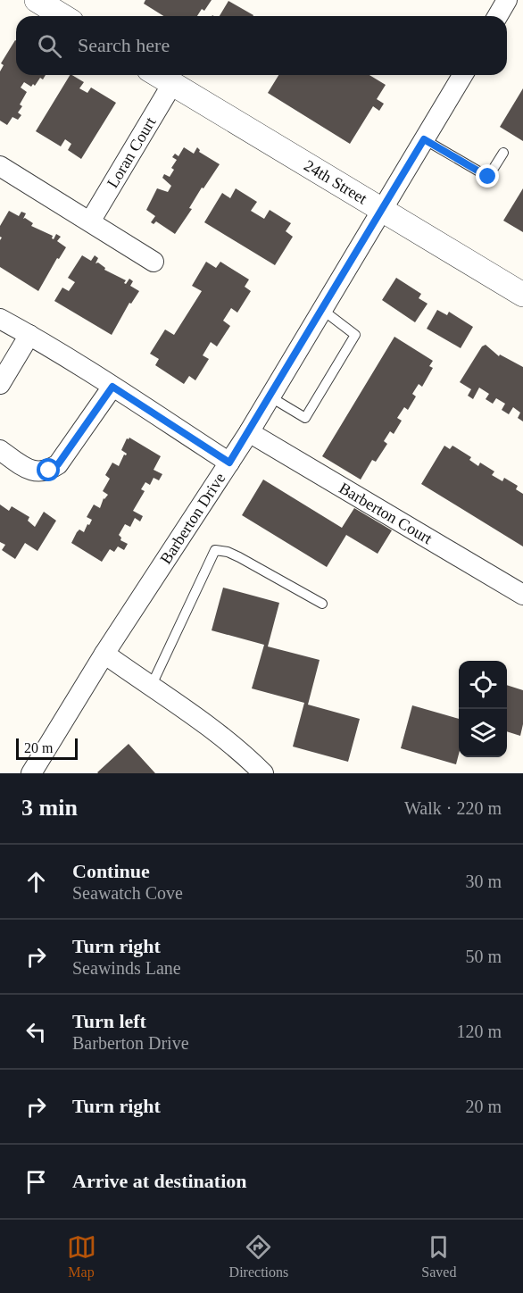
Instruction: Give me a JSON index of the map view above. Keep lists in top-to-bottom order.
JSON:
{
  "streets": {
    "street": [
      "Loran Court",
      "24th Street",
      "Barberton Court",
      "Barberton Drive"
    ]
  },
  "crossings": [
    ["Loran Court", "24th Street"],
    ["24th Street", "Barberton Drive"],
    ["Barberton Court", "Barberton Drive"]
  ],
  "scale_bar": "20 m",
  "page": {
    "search": "Search here",
    "scale": "20 m",
    "heading": ["3 min", "Walk · 220 m"],
    "list": [
      ["Continue", "Seawatch Cove", "30 m"],
      ["Turn right", "Seawinds Lane", "50 m"],
      ["Turn left", "Barberton Drive", "120 m"],
      ["Turn right", "20 m"],
      "Arrive at destination"
    ],
    "nav": ["Map", "Directions", "Saved"]
  }
}
